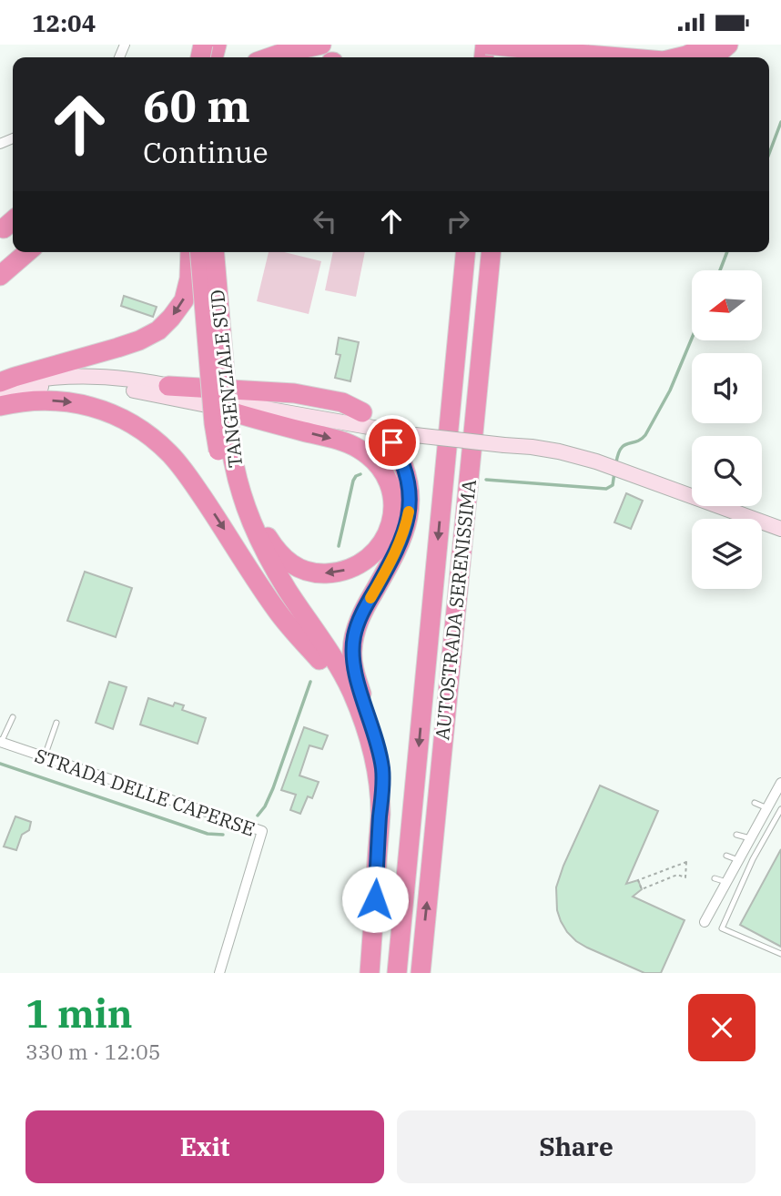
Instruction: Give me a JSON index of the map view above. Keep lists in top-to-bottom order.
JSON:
{
  "streets": {
    "highway": ["TANGENZIALE SUD", "AUTOSTRADA SERENISSIMA"],
    "street": ["STRADA DELLE CAPERSE"]
  },
  "north": "left",
  "page": {
    "status": "12:04",
    "turn": ["60 m", "Continue"],
    "heading": ["1 min", "330 m · 12:05"],
    "buttons": ["Exit", "Share"]
  }
}
